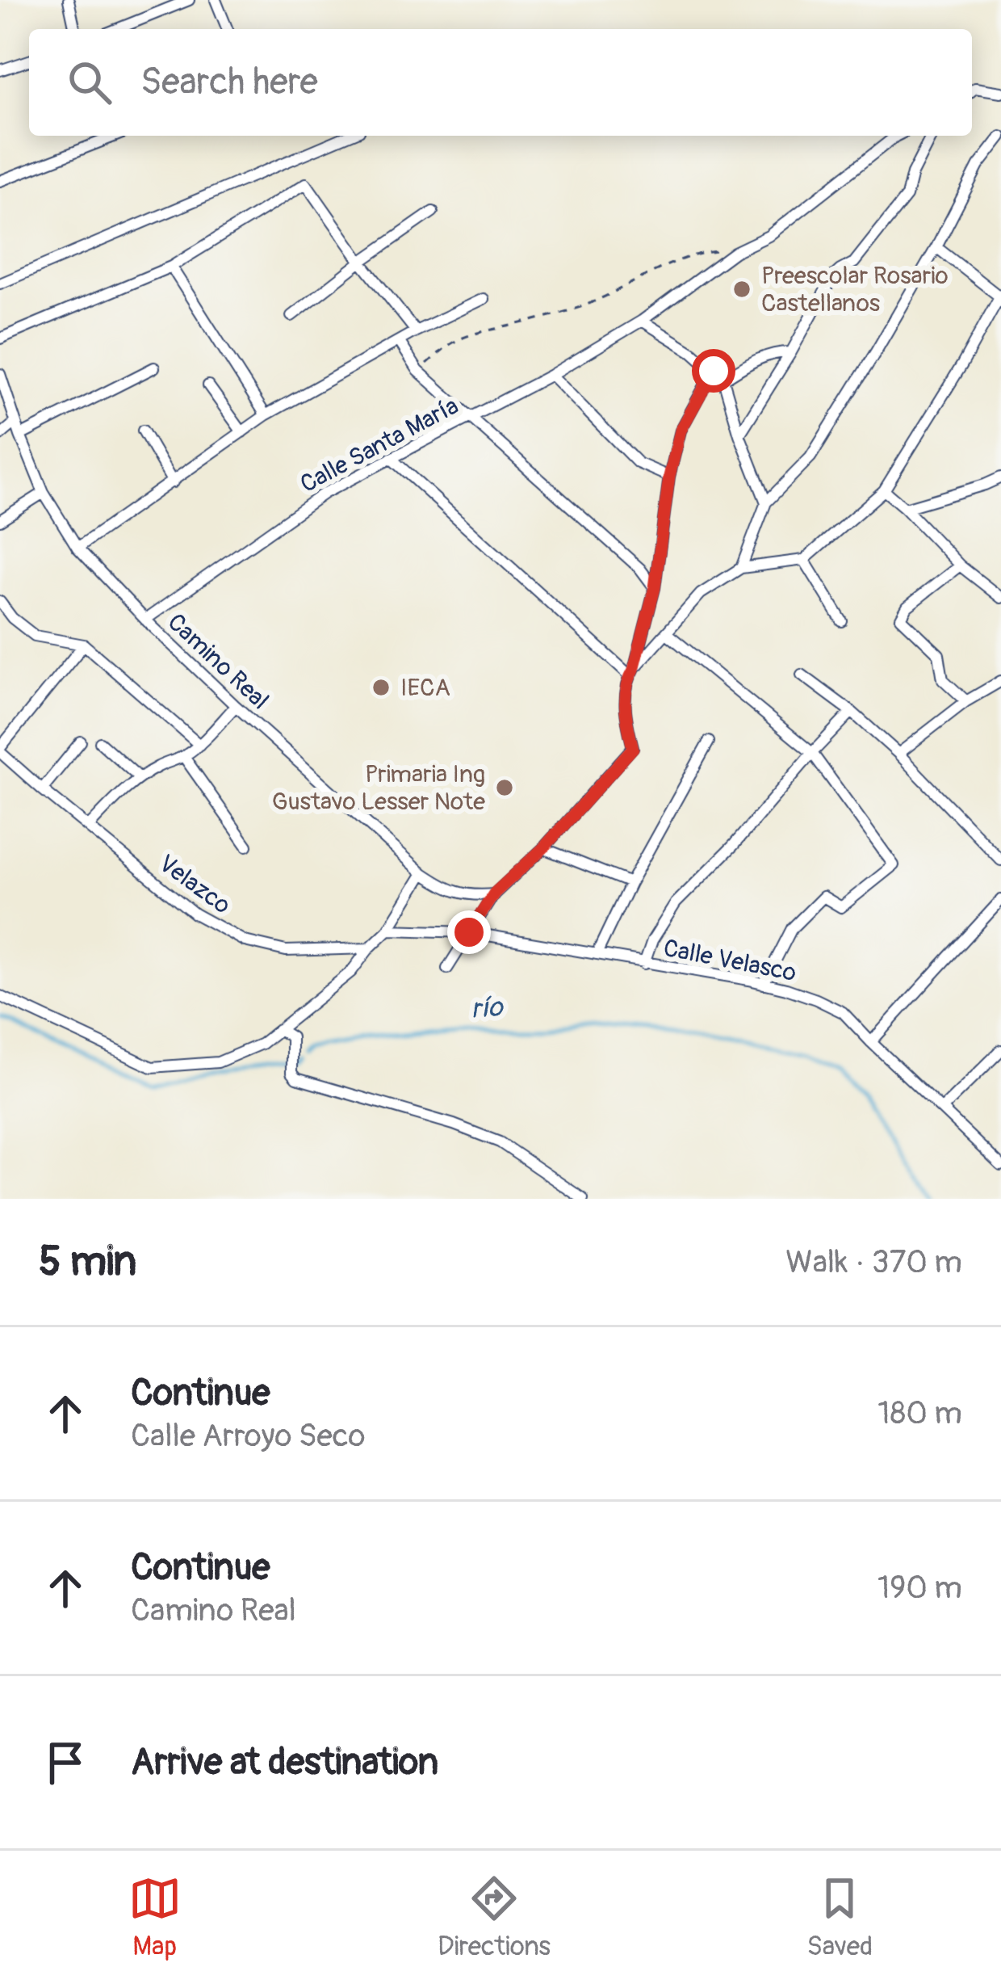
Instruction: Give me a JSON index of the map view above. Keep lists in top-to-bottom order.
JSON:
{
  "streets": {
    "street": [
      "Calle Santa María",
      "Camino Real",
      "Velazco",
      "Calle Velasco"
    ]
  },
  "crossings": [
    ["Calle Santa María", "Camino Real"]
  ],
  "water": ["río"],
  "places": ["Preescolar Rosario Castellanos", "IECA", "Primaria Ing Gustavo Lesser Note"],
  "page": {
    "search": "Search here",
    "heading": ["5 min", "Walk · 370 m"],
    "list": [
      ["Continue", "Calle Arroyo Seco", "180 m"],
      ["Continue", "Camino Real", "190 m"],
      "Arrive at destination"
    ],
    "nav": ["Map", "Directions", "Saved"]
  }
}
